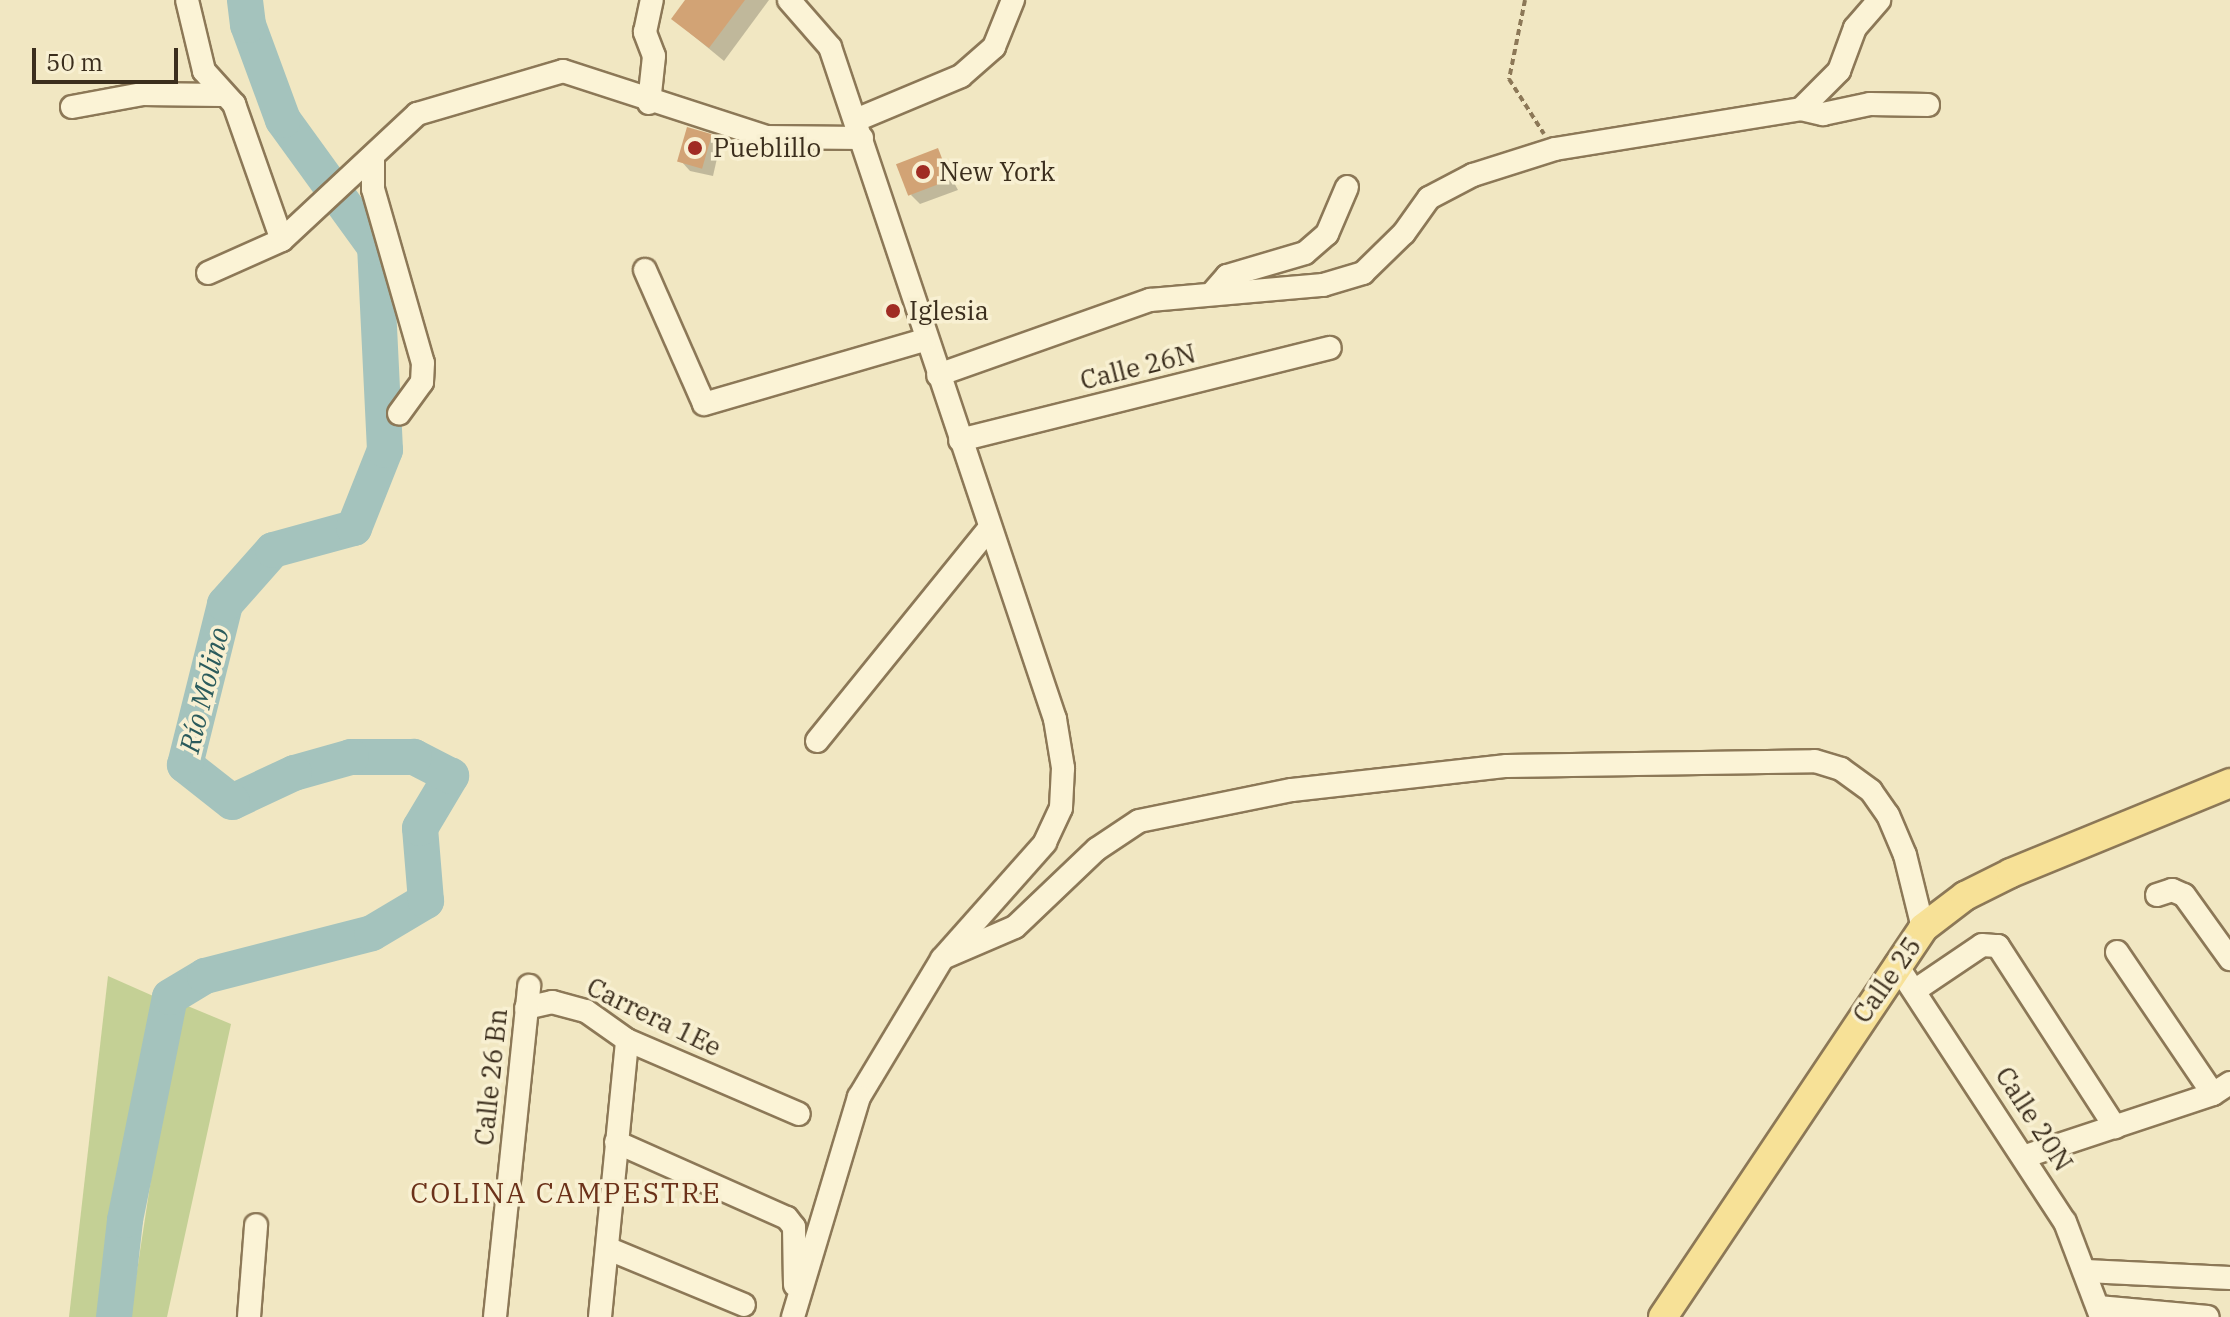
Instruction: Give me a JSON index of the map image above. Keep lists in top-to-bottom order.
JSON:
{
  "streets": {
    "main road": ["Calle 25"],
    "street": [
      "Calle 26N",
      "Carrera 1Ee",
      "Calle 26 Bn",
      "Calle 20N"
    ]
  },
  "crossings": [
    ["Calle 25", "Calle 20N"],
    ["Carrera 1Ee", "Calle 26 Bn"]
  ],
  "districts": ["COLINA CAMPESTRE"],
  "water": ["Río Molino"],
  "places": ["Pueblillo", "New York", "Iglesia"],
  "scale_bar": "50 m"
}
